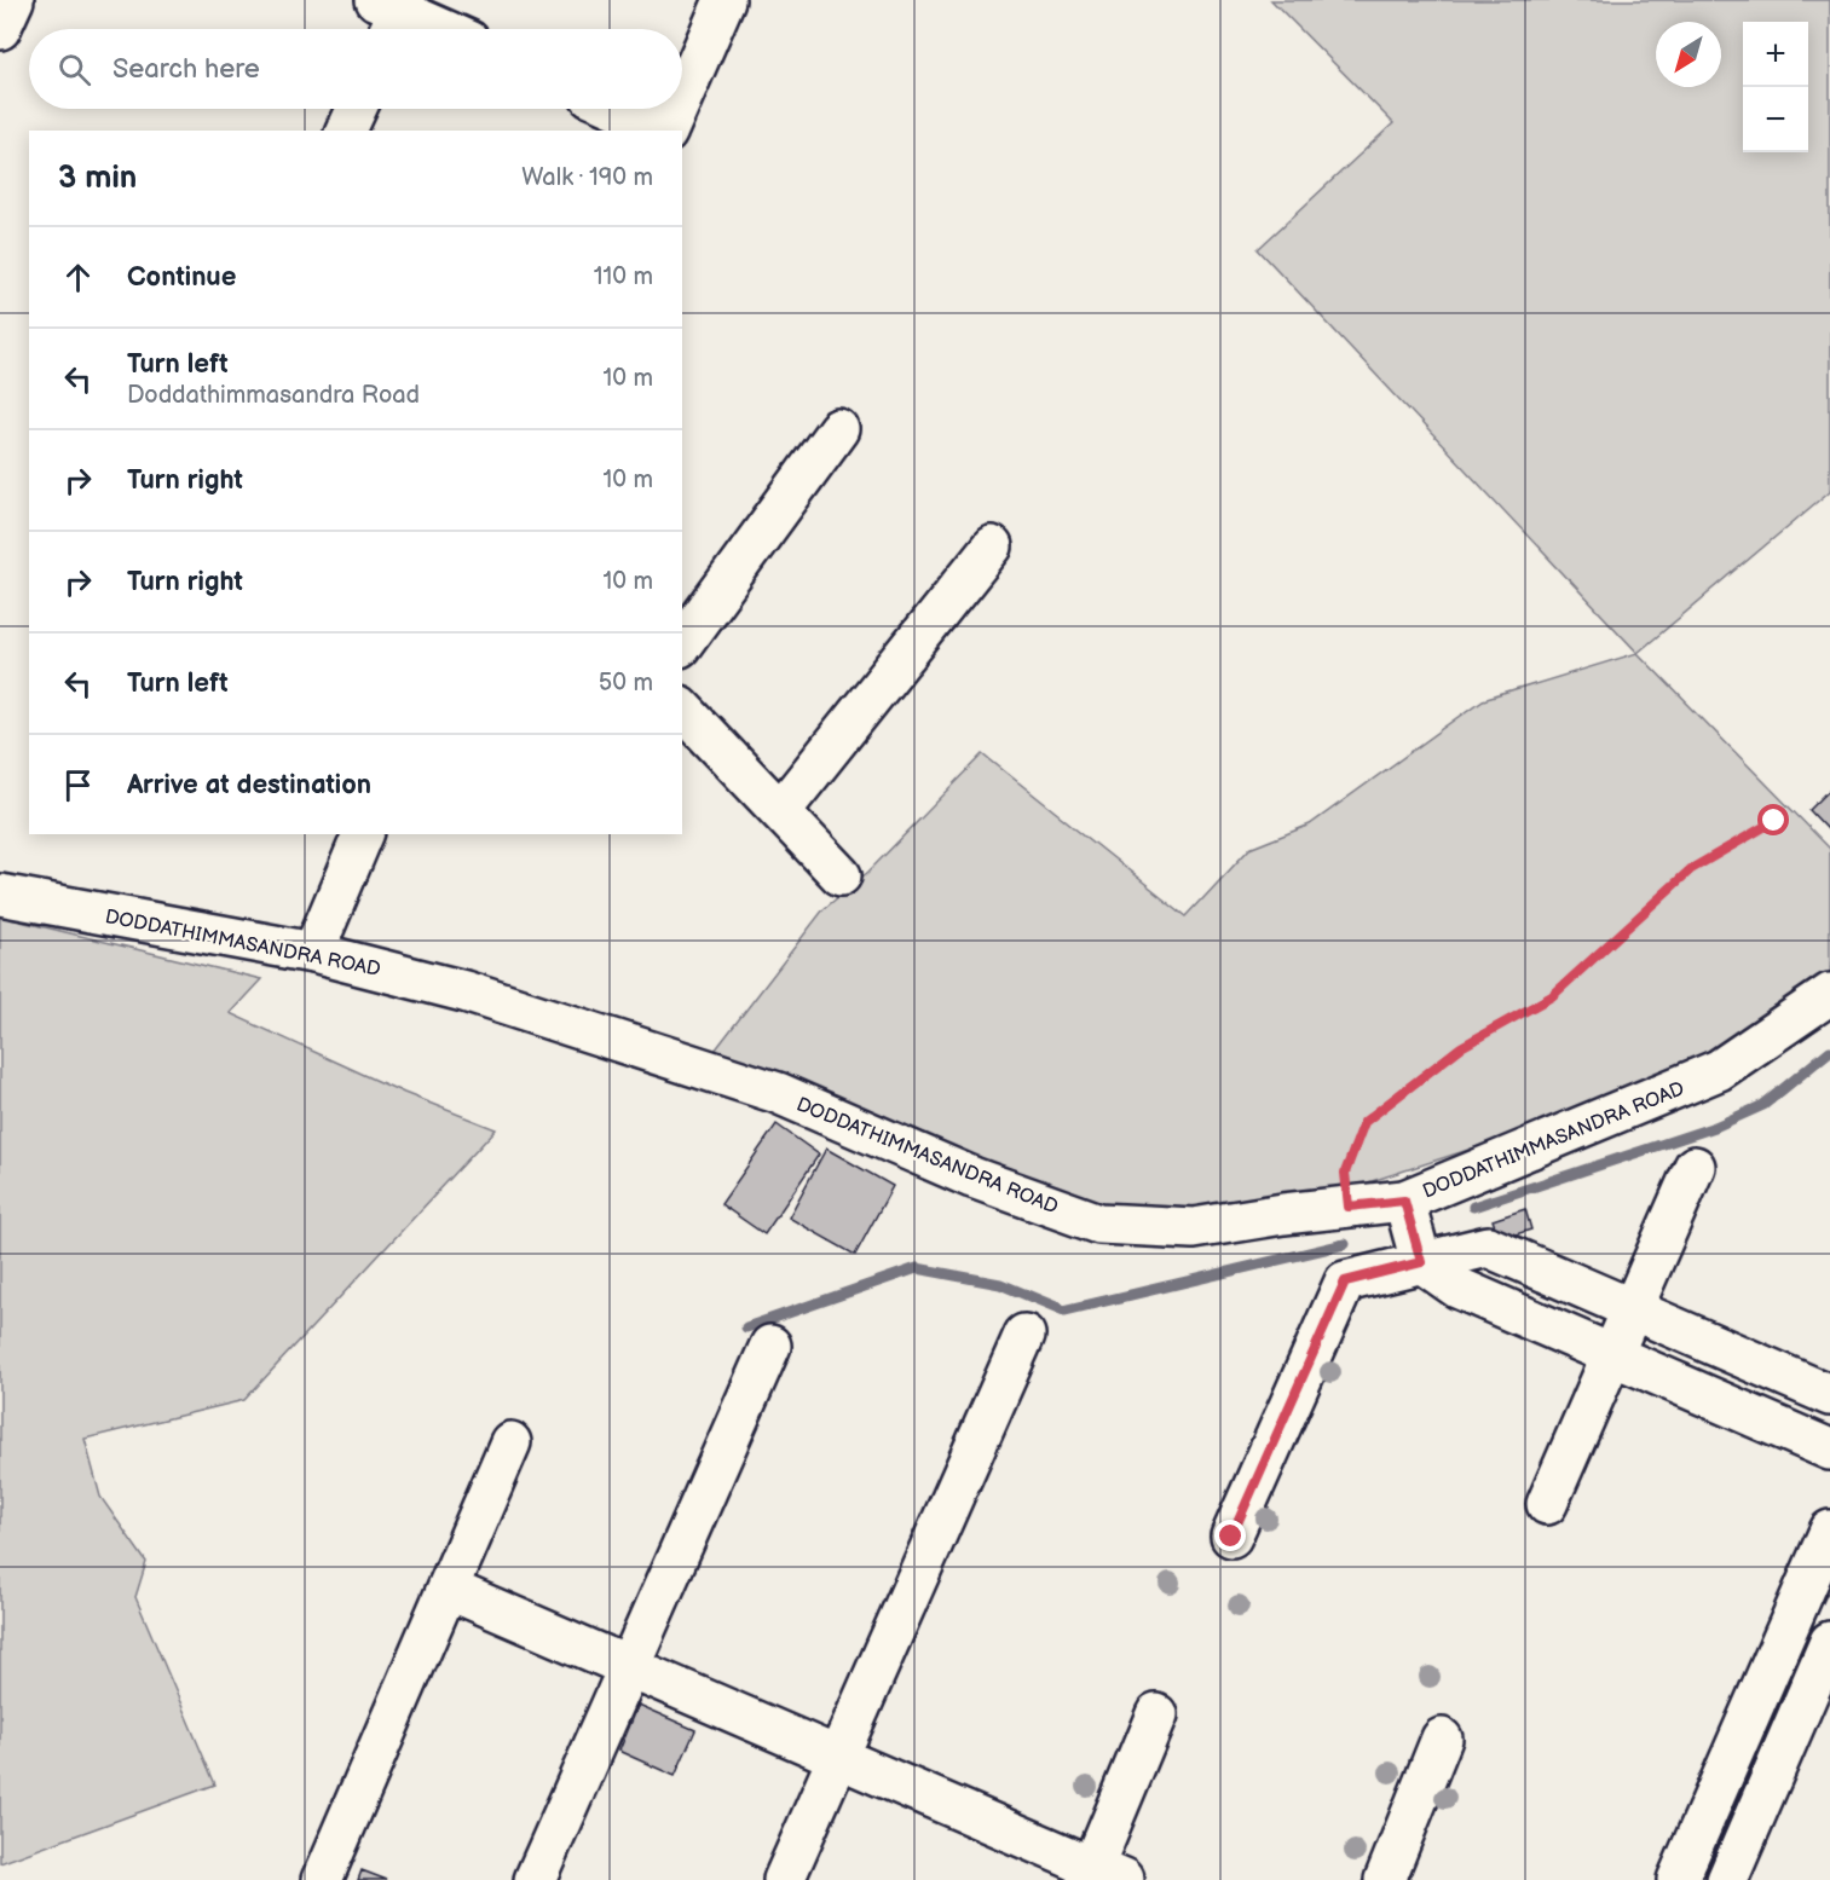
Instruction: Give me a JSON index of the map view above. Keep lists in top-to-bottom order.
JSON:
{
  "streets": {
    "street": ["DODDATHIMMASANDRA ROAD"]
  },
  "north": "bottom left",
  "page": {
    "map_buttons": ["+", "−"],
    "search": "Search here",
    "heading": ["3 min", "Walk · 190 m"],
    "list": [
      ["Continue", "110 m"],
      ["Turn left", "Doddathimmasandra Road", "10 m"],
      ["Turn right", "10 m"],
      ["Turn right", "10 m"],
      ["Turn left", "50 m"],
      "Arrive at destination"
    ]
  }
}
